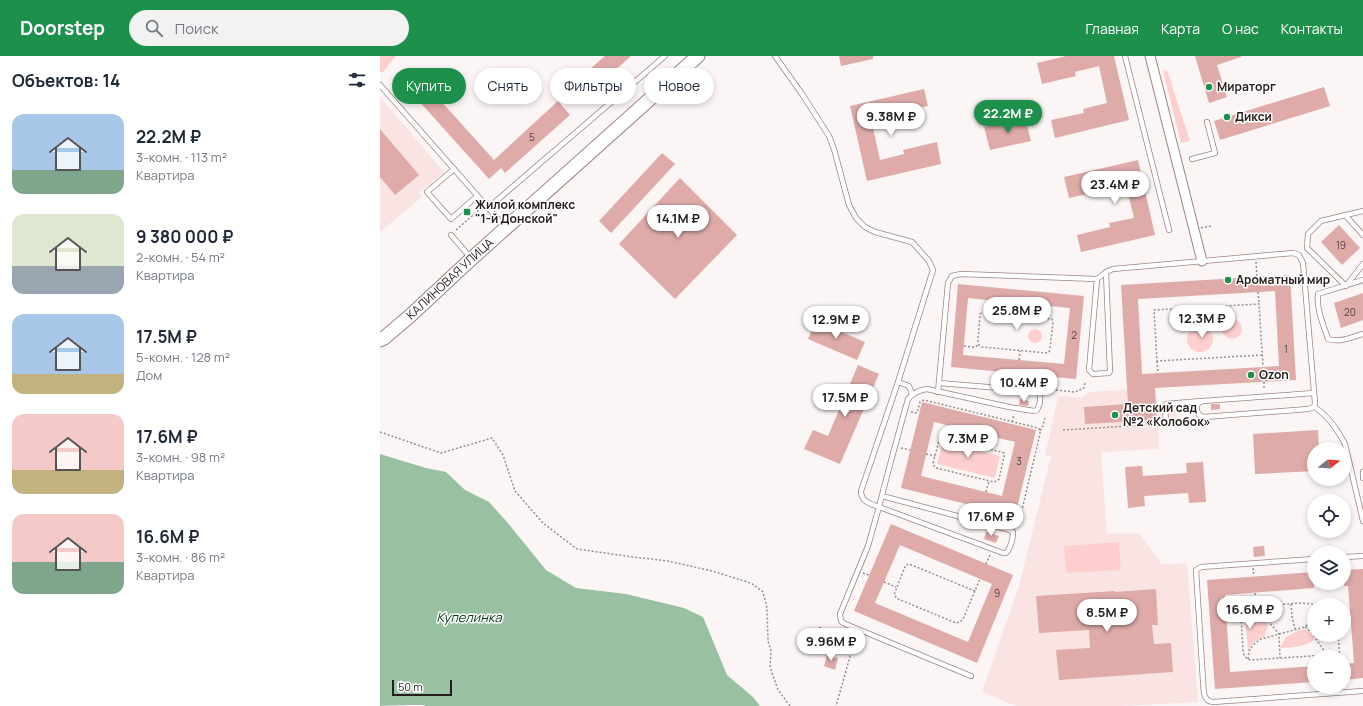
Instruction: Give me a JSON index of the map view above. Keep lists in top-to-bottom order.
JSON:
{
  "streets": {
    "street": ["КАЛИНОВАЯ УЛИЦА"]
  },
  "water": ["Купелинка"],
  "places": {
    "other": [
      "Мираторг",
      "Дикси",
      "Ароматный мир",
      "Ozon",
      "Детский сад №2 «Колобок»"
    ],
    "transit": ["Жилой комплекс \"1-й Донской\""]
  },
  "house_numbers": [
    "5",
    "19",
    "20",
    "2",
    "1",
    "3",
    "9"
  ],
  "scale_bar": "50 m",
  "north": "right",
  "page": {
    "header": "Doorstep",
    "search": "Поиск",
    "nav": [
      "Главная",
      "Карта",
      "О нас",
      "Контакты"
    ],
    "heading": "Объектов: 14",
    "chip": [
      "Купить",
      "Снять",
      "Фильтры",
      "Новое"
    ],
    "price": [
      "22.2M ₽",
      "9.38M ₽",
      "23.4M ₽",
      "14.1M ₽",
      "25.8M ₽",
      "12.3M ₽",
      "12.9M ₽",
      "10.4M ₽",
      "17.5M ₽",
      "7.3M ₽",
      "17.6M ₽",
      "16.6M ₽",
      "8.5M ₽",
      "9.96M ₽"
    ],
    "list": [
      {
        "name": "22.2M ₽",
        "note": "3-комн. · 113 m² · Квартира"
      },
      {
        "name": "9 380 000 ₽",
        "note": "2-комн. · 54 m² · Квартира"
      },
      {
        "name": "17.5M ₽",
        "note": "5-комн. · 128 m² · Дом"
      },
      {
        "name": "17.6M ₽",
        "note": "3-комн. · 98 m² · Квартира"
      },
      {
        "name": "16.6M ₽",
        "note": "3-комн. · 86 m² · Квартира"
      }
    ],
    "map_buttons": ["+", "−"],
    "scale": "50 m"
  }
}
